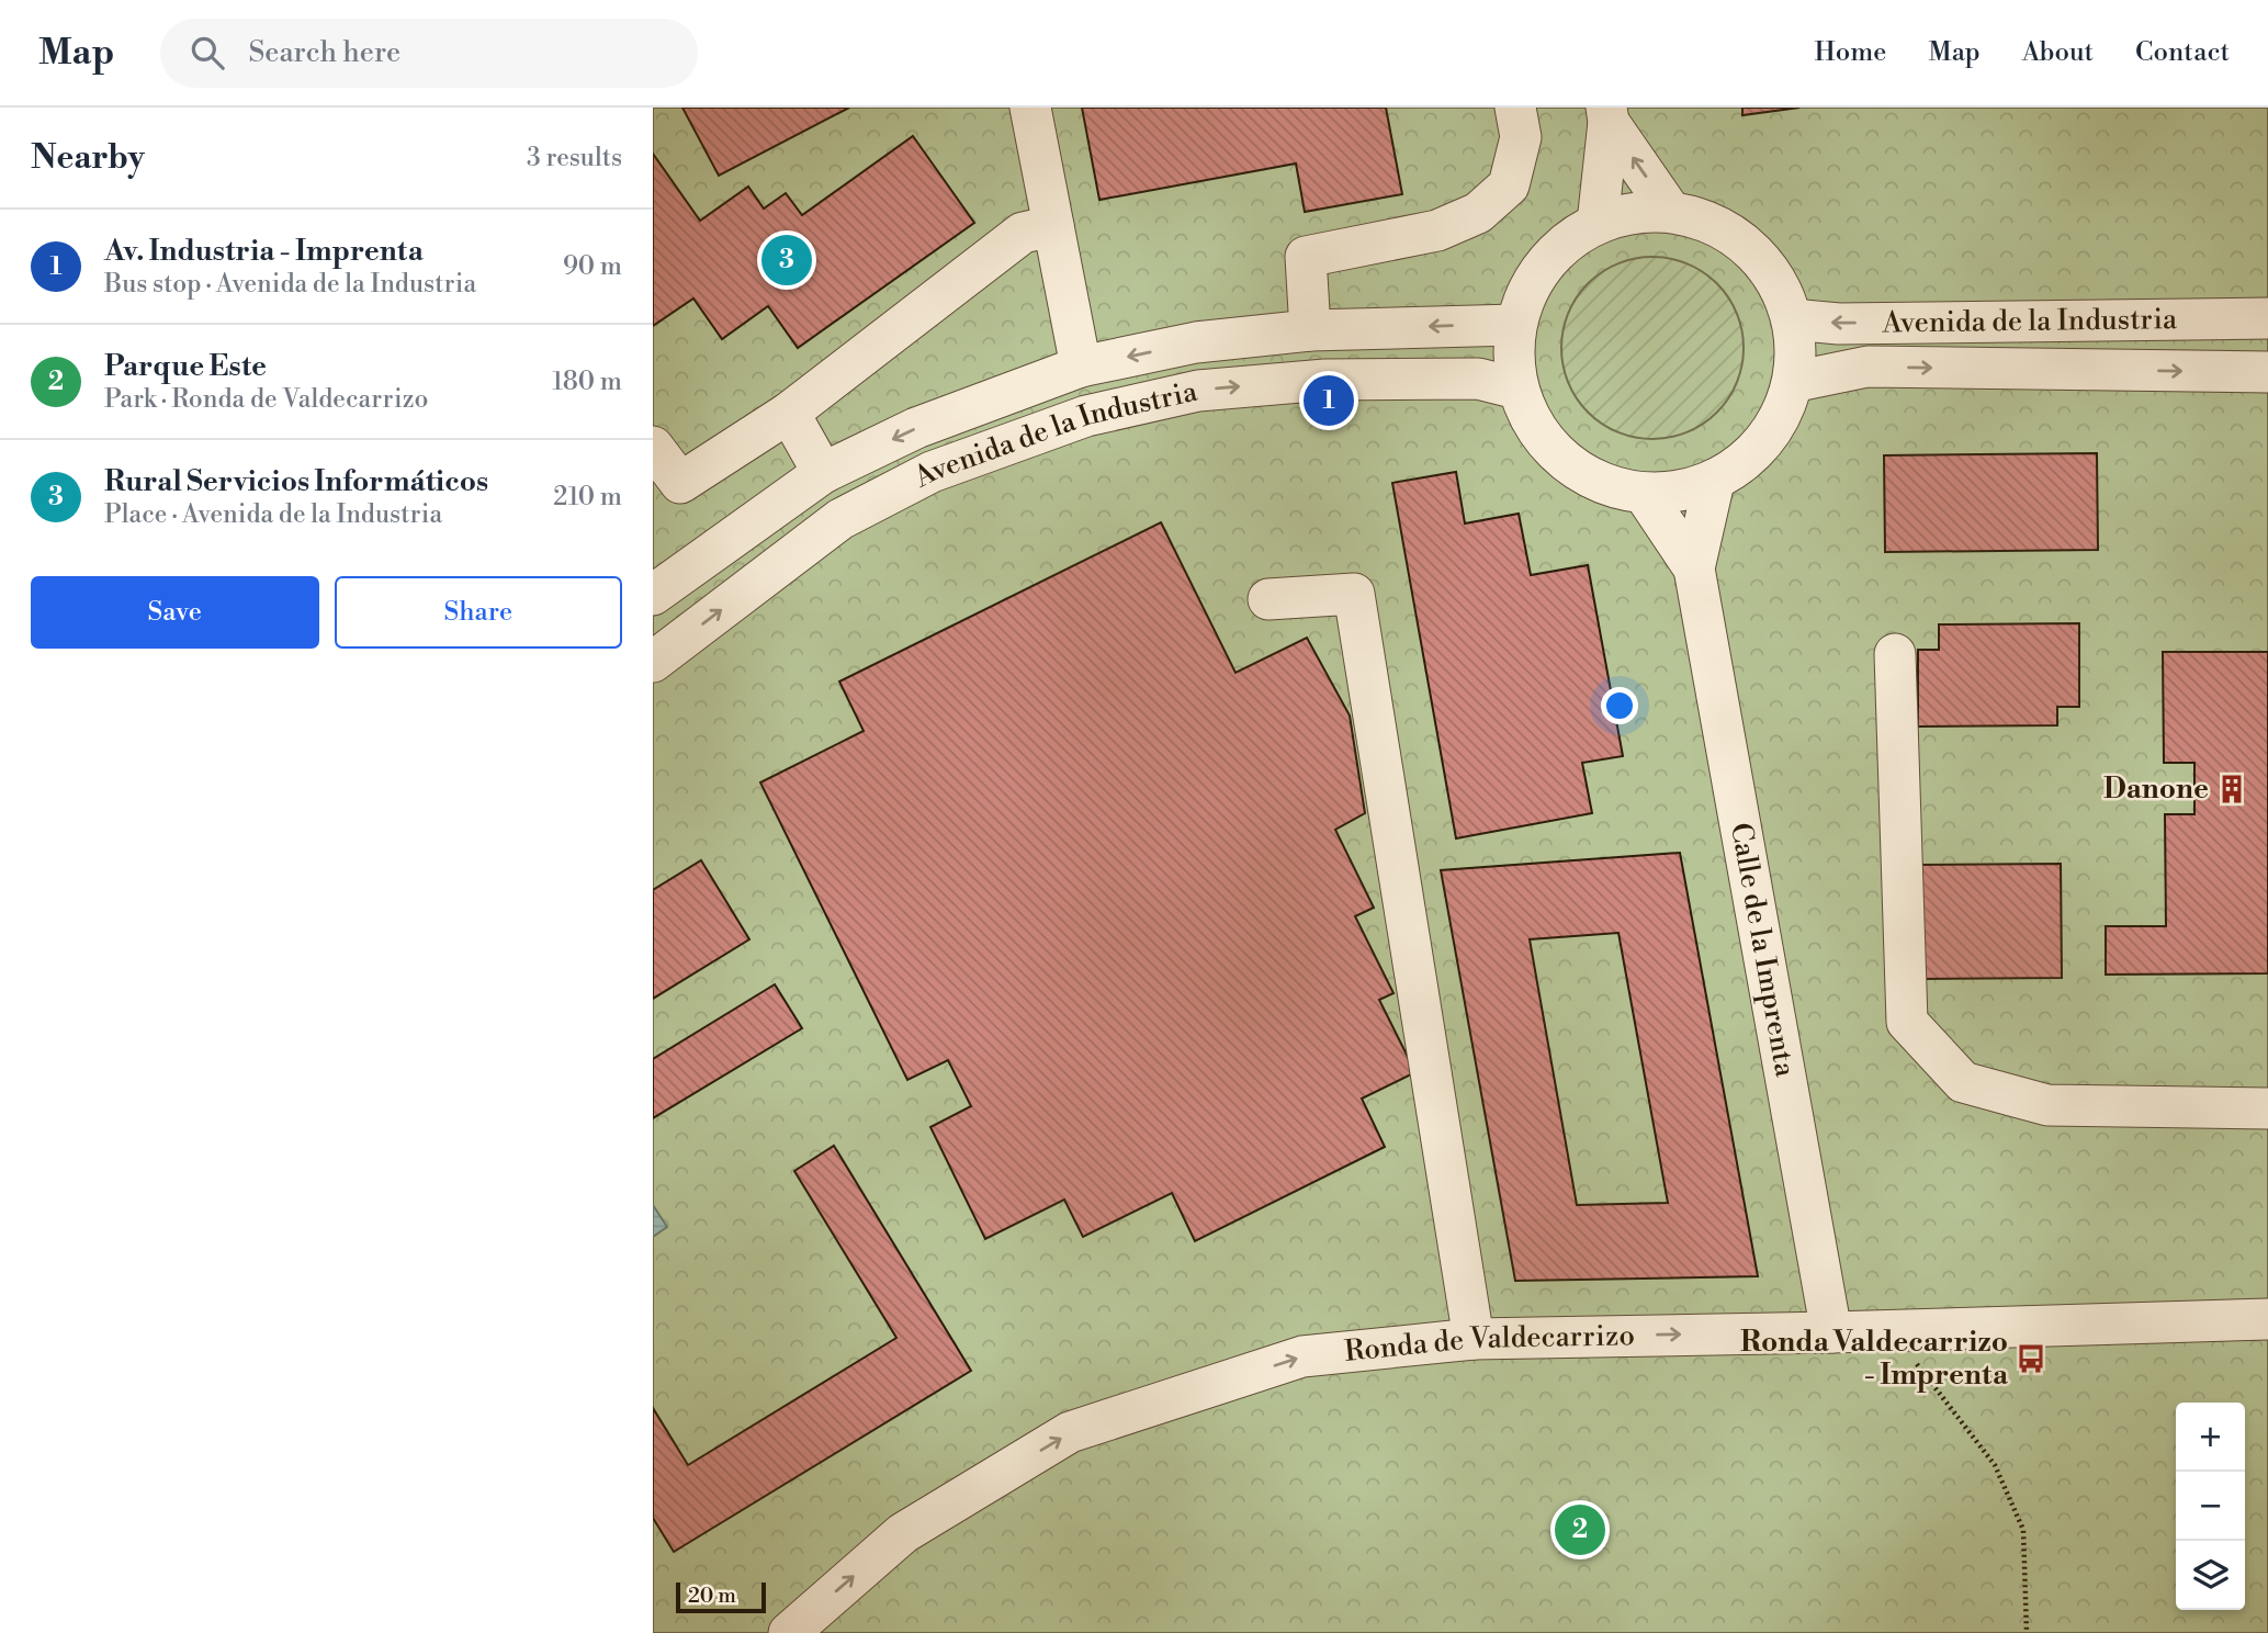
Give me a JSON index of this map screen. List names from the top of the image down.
{
  "streets": {
    "street": ["Avenida de la Industria", "Calle de la Imprenta", "Ronda de Valdecarrizo"]
  },
  "crossings": [
    ["Calle de la Imprenta", "Ronda de Valdecarrizo"]
  ],
  "one_way": ["Ronda de Valdecarrizo"],
  "places": {
    "building": ["Danone"],
    "bus stop": ["Ronda Valdecarrizo - Imprenta"]
  },
  "scale_bar": "20 m",
  "page": {
    "header": "Map",
    "search": "Search here",
    "nav": [
      "Home",
      "Map",
      "About",
      "Contact"
    ],
    "heading": ["Nearby", "3 results"],
    "list": [
      {
        "mark": "1",
        "name": "Av. Industria - Imprenta",
        "note": "Bus stop · Avenida de la Industria",
        "value": "90 m"
      },
      {
        "mark": "2",
        "name": "Parque Este",
        "note": "Park · Ronda de Valdecarrizo",
        "value": "180 m"
      },
      {
        "mark": "3",
        "name": "Rural Servicios Informáticos",
        "note": "Place · Avenida de la Industria",
        "value": "210 m"
      }
    ],
    "pins": ["3", "1", "2"],
    "buttons": ["Save", "Share"],
    "map_buttons": ["+", "−"],
    "scale": "20 m"
  }
}
